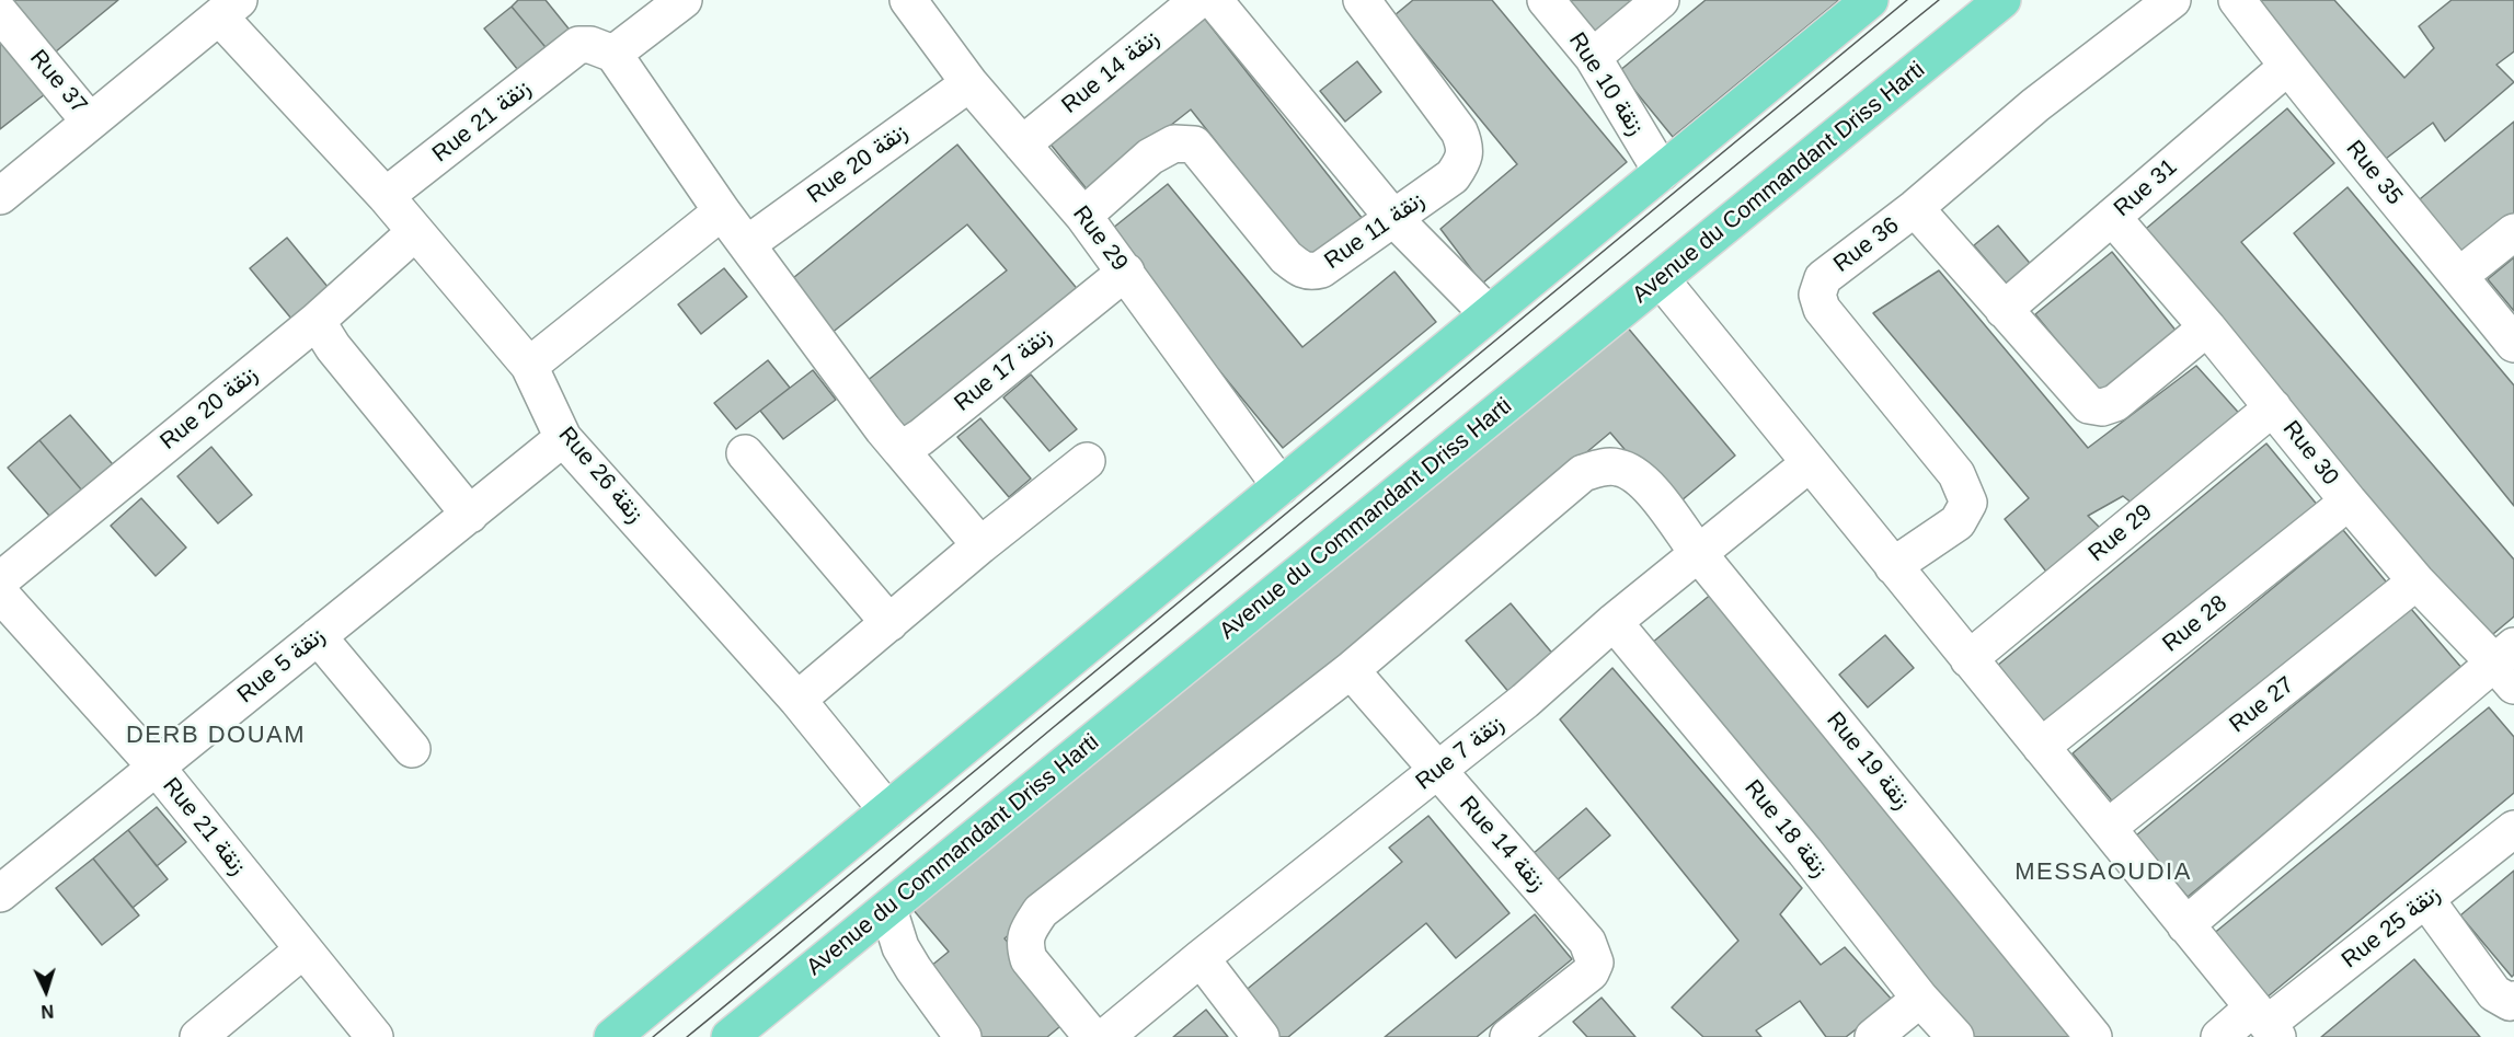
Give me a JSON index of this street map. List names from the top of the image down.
{
  "streets": {
    "main road": ["Avenue du Commandant Driss Harti"],
    "street": [
      "Rue 14 زنقة",
      "Rue 37",
      "Rue 10 زنقة",
      "Rue 21 زنقة",
      "Rue 20 زنقة",
      "Rue 35",
      "Rue 31",
      "Rue 11 زنقة",
      "Rue 29",
      "Rue 36",
      "Rue 17 زنقة",
      "Rue 30",
      "Rue 26 زنقة",
      "Rue 28",
      "Rue 5 زنقة",
      "Rue 27",
      "Rue 7 زنقة",
      "Rue 19 زنقة",
      "Rue 18 زنقة",
      "Rue 25 زنقة"
    ]
  },
  "crossings": [
    ["Rue 14 زنقة", "Rue 29"],
    ["Rue 14 زنقة", "Rue 7 زنقة"],
    ["Rue 14 زنقة", "Rue 19 زنقة"],
    ["Rue 21 زنقة", "Rue 26 زنقة"],
    ["Rue 21 زنقة", "Rue 5 زنقة"],
    ["Rue 20 زنقة", "Rue 29"],
    ["Rue 20 زنقة", "Rue 26 زنقة"],
    ["Rue 35", "Rue 31"],
    ["Rue 31", "Rue 36"],
    ["Rue 31", "Rue 30"],
    ["Rue 11 زنقة", "Rue 29"],
    ["Rue 29", "Rue 17 زنقة"],
    ["Rue 29", "Rue 30"],
    ["Rue 36", "Rue 30"],
    ["Rue 30", "Rue 28"],
    ["Rue 30", "Rue 27"],
    ["Rue 26 زنقة", "Rue 5 زنقة"],
    ["Rue 7 زنقة", "Rue 19 زنقة"],
    ["Rue 7 زنقة", "Rue 18 زنقة"]
  ],
  "districts": ["DERB DOUAM", "MESSAOUDIA"],
  "north": "bottom"
}
